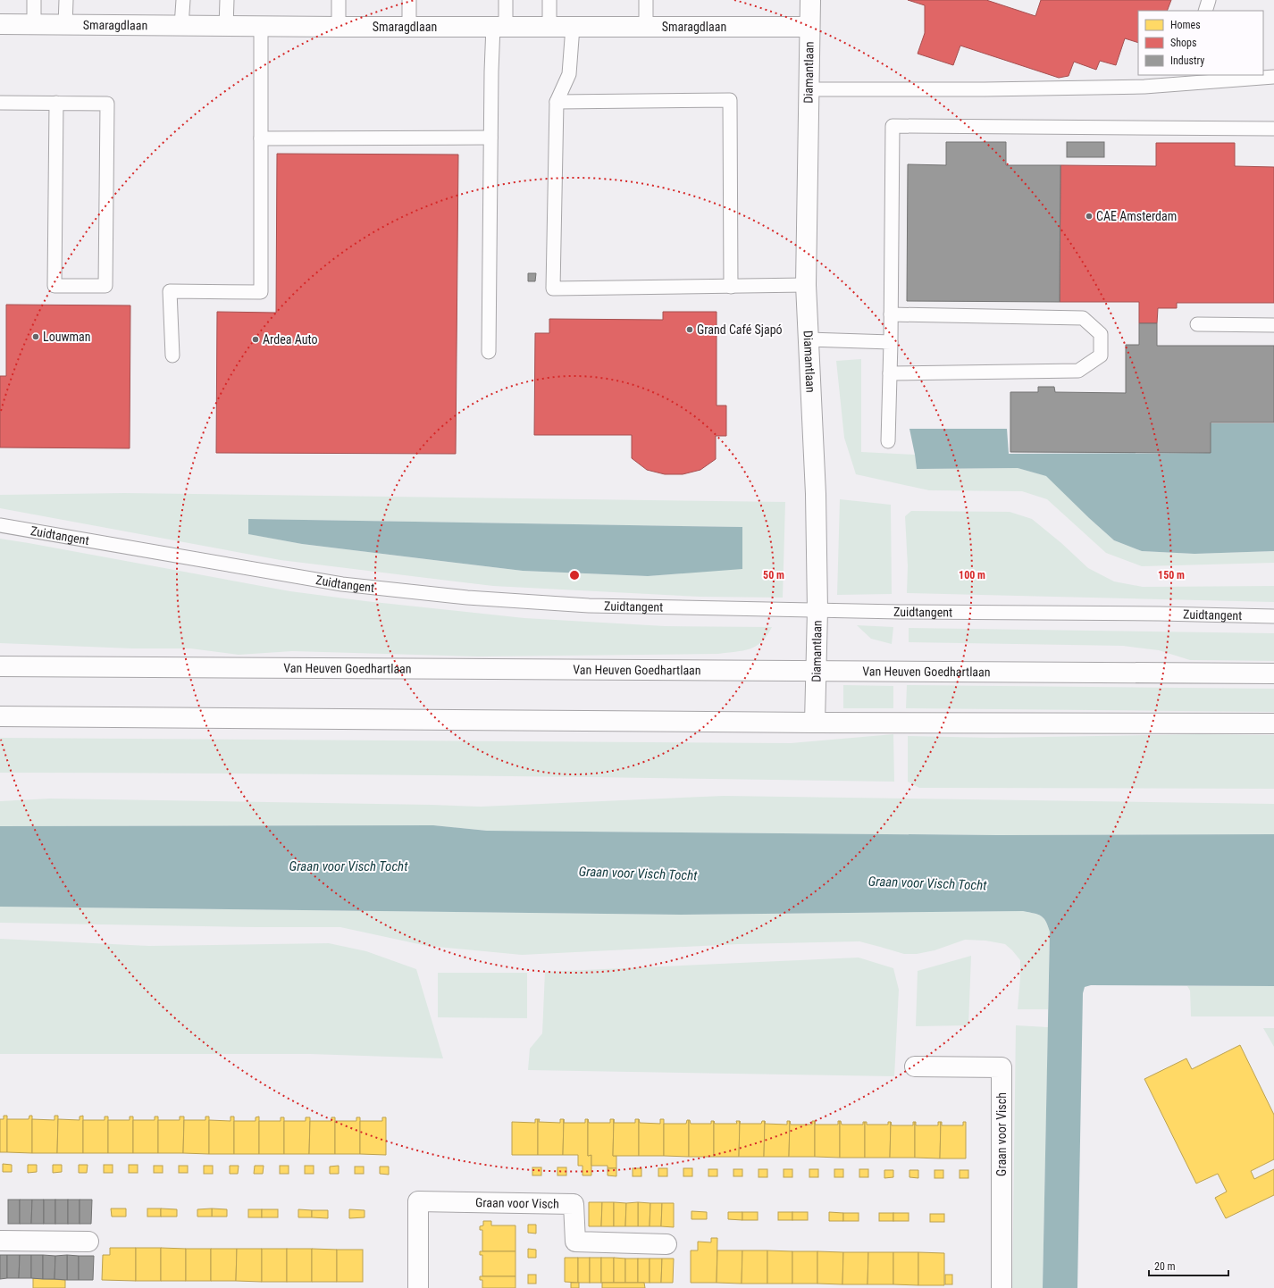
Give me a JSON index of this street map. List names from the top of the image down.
{
  "streets": {
    "main road": [
      "Smaragdlaan",
      "Diamantlaan",
      "Van Heuven Goedhartlaan",
      "Graan voor Visch"
    ],
    "lane": ["Zuidtangent"]
  },
  "crossings": [
    ["Smaragdlaan", "Diamantlaan"],
    ["Diamantlaan", "Zuidtangent"],
    ["Diamantlaan", "Van Heuven Goedhartlaan"]
  ],
  "water": ["Graan voor Visch Tocht"],
  "places": [
    "CAE Amsterdam",
    "Grand Café Sjapó",
    "Louwman",
    "Ardea Auto"
  ],
  "legend": ["Homes", "Shops", "Industry"],
  "scale_bar": "20 m",
  "rings": ["50 m", "100 m", "150 m"]
}
